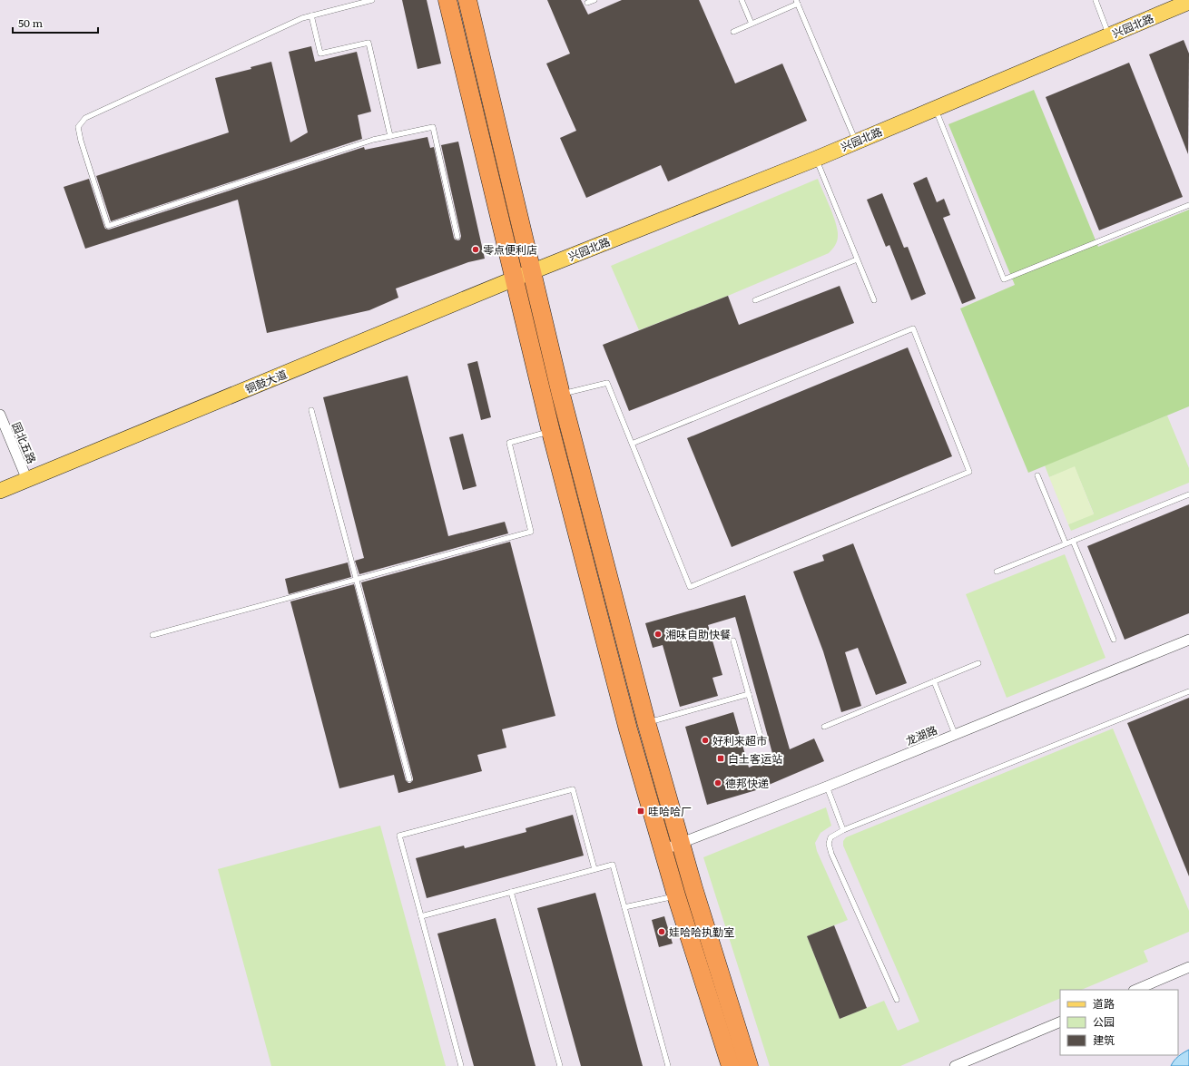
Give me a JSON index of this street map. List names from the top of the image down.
{
  "streets": {
    "main road": ["兴园北路", "铜鼓大道"],
    "street": ["园北五路", "龙湖路"]
  },
  "crossings": [
    ["兴园北路", "铜鼓大道"],
    ["铜鼓大道", "园北五路"]
  ],
  "places": {
    "other": [
      "零点便利店",
      "湘味自助快餐",
      "好利来超市",
      "德邦快递",
      "娃哈哈执勤室"
    ],
    "transit": ["白土客运站", "哇哈哈厂"]
  },
  "legend": ["道路", "公园", "建筑"],
  "scale_bar": "50 m"
}
